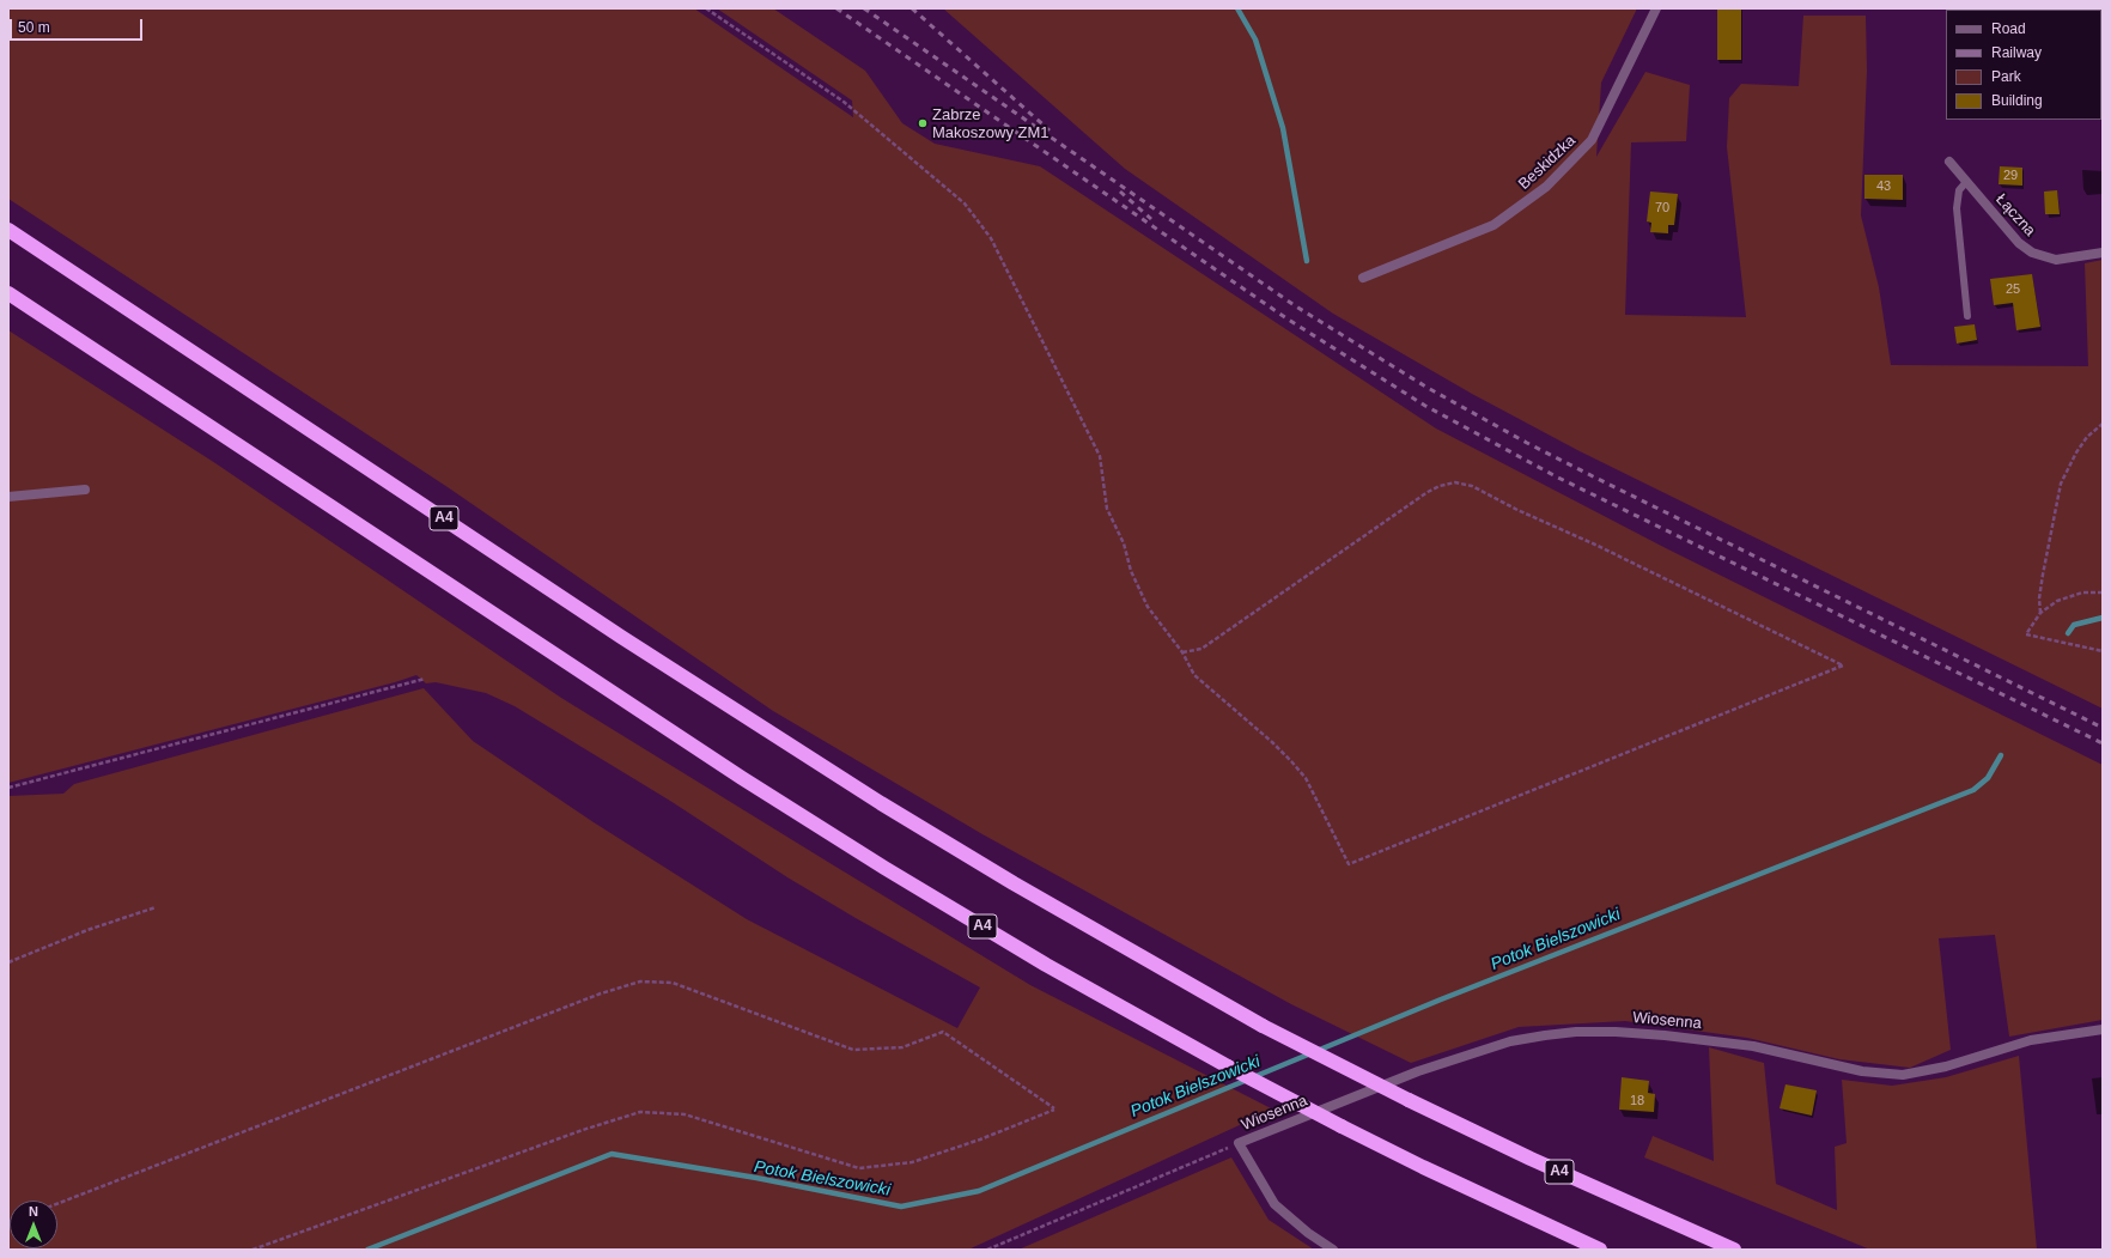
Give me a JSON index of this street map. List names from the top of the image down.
{
  "streets": {
    "highway": ["A4"],
    "street": ["Beskidzka", "Łączna", "Wiosenna"]
  },
  "water": ["Potok Bielszowicki"],
  "places": ["Zabrze Makoszowy ZM1"],
  "house_numbers": [
    "29",
    "43",
    "70",
    "25",
    "18"
  ],
  "legend": [
    "Road",
    "Railway",
    "Park",
    "Building"
  ],
  "scale_bar": "50 m",
  "north": "top"
}
